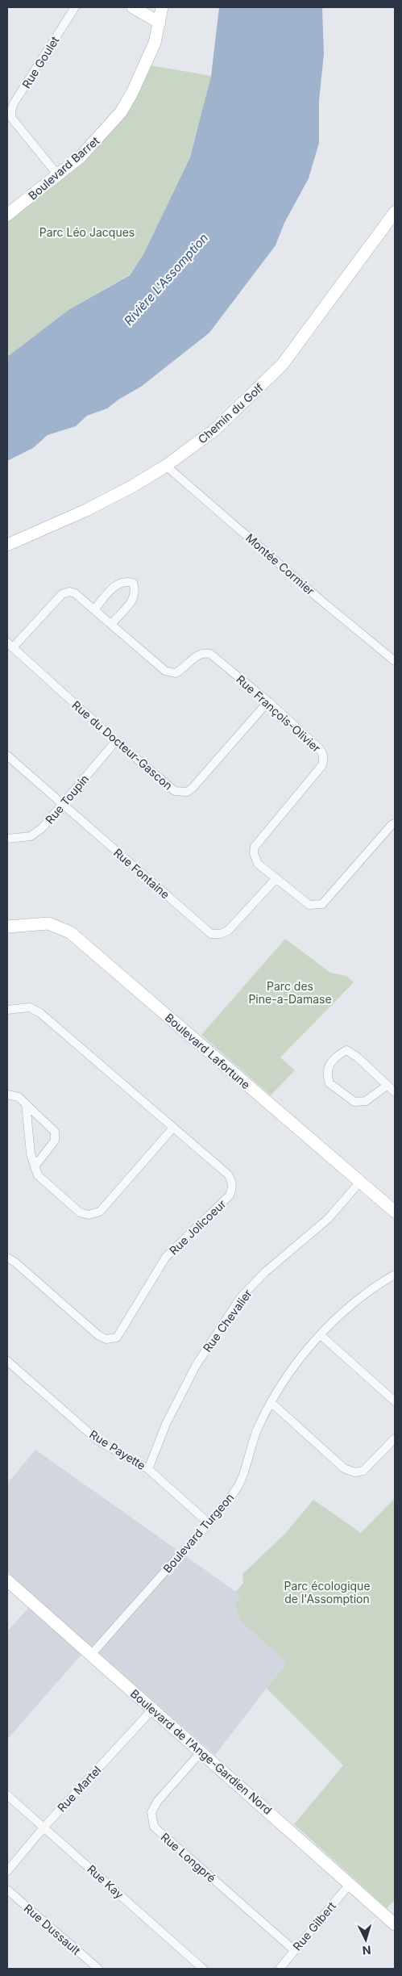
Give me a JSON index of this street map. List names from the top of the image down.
{
  "streets": {
    "street": [
      "Rue Goulet",
      "Boulevard Barret",
      "Chemin du Golf",
      "Montée Cormier",
      "Rue François-Olivier",
      "Rue du Docteur-Gascon",
      "Rue Toupin",
      "Rue Fontaine",
      "Boulevard Lafortune",
      "Rue Jolicoeur",
      "Rue Chevalier",
      "Rue Payette",
      "Boulevard Turgeon",
      "Boulevard de l'Ange-Gardien Nord",
      "Rue Martel",
      "Rue Longpré",
      "Rue Kay",
      "Rue Gilbert",
      "Rue Dussault"
    ]
  },
  "crossings": [
    ["Rue Goulet", "Boulevard Barret"],
    ["Chemin du Golf", "Montée Cormier"],
    ["Rue François-Olivier", "Rue du Docteur-Gascon"],
    ["Rue François-Olivier", "Rue Fontaine"],
    ["Rue du Docteur-Gascon", "Rue Toupin"],
    ["Rue Toupin", "Rue Fontaine"],
    ["Boulevard Lafortune", "Rue Chevalier"],
    ["Rue Chevalier", "Rue Payette"],
    ["Rue Payette", "Boulevard Turgeon"],
    ["Boulevard Turgeon", "Boulevard de l'Ange-Gardien Nord"],
    ["Boulevard de l'Ange-Gardien Nord", "Rue Martel"],
    ["Boulevard de l'Ange-Gardien Nord", "Rue Longpré"],
    ["Boulevard de l'Ange-Gardien Nord", "Rue Gilbert"],
    ["Rue Martel", "Rue Kay"],
    ["Rue Longpré", "Rue Gilbert"]
  ],
  "water": ["Rivière L'Assomption"],
  "parks": ["Parc Léo Jacques", "Parc des Pine-a-Damase", "Parc écologique de l'Assomption"],
  "north": "bottom"
}
